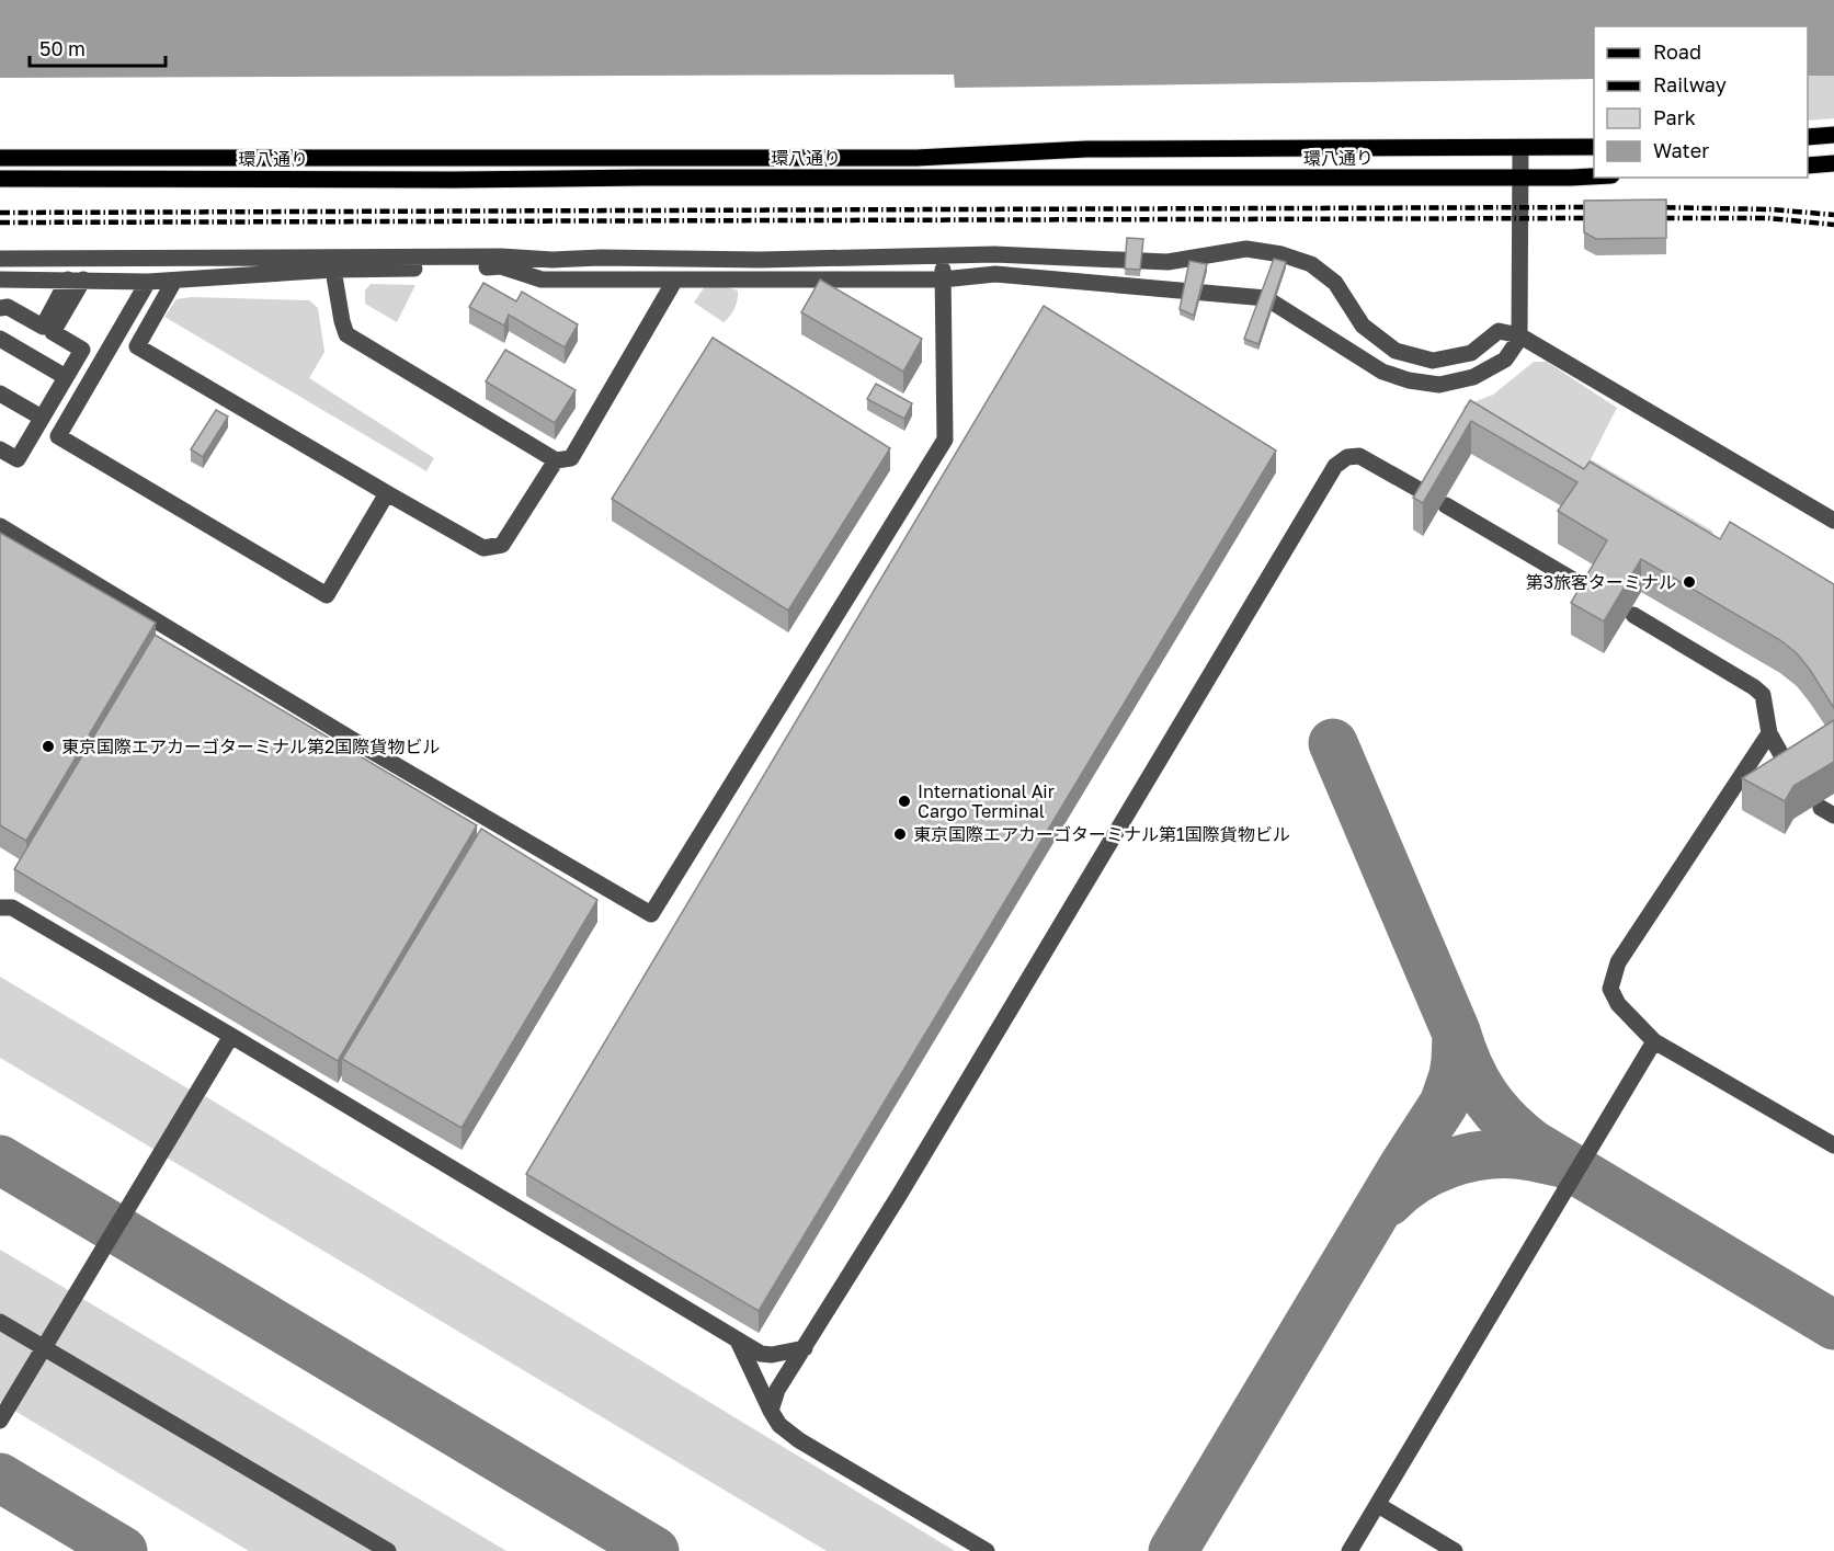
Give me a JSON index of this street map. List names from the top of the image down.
{
  "streets": {
    "main road": ["環八通り"]
  },
  "places": [
    "第3旅客ターミナル",
    "東京国際エアカーゴターミナル第2国際貨物ビル",
    "International Air Cargo Terminal",
    "東京国際エアカーゴターミナル第1国際貨物ビル"
  ],
  "legend": [
    "Road",
    "Railway",
    "Park",
    "Water"
  ],
  "scale_bar": "50 m"
}
